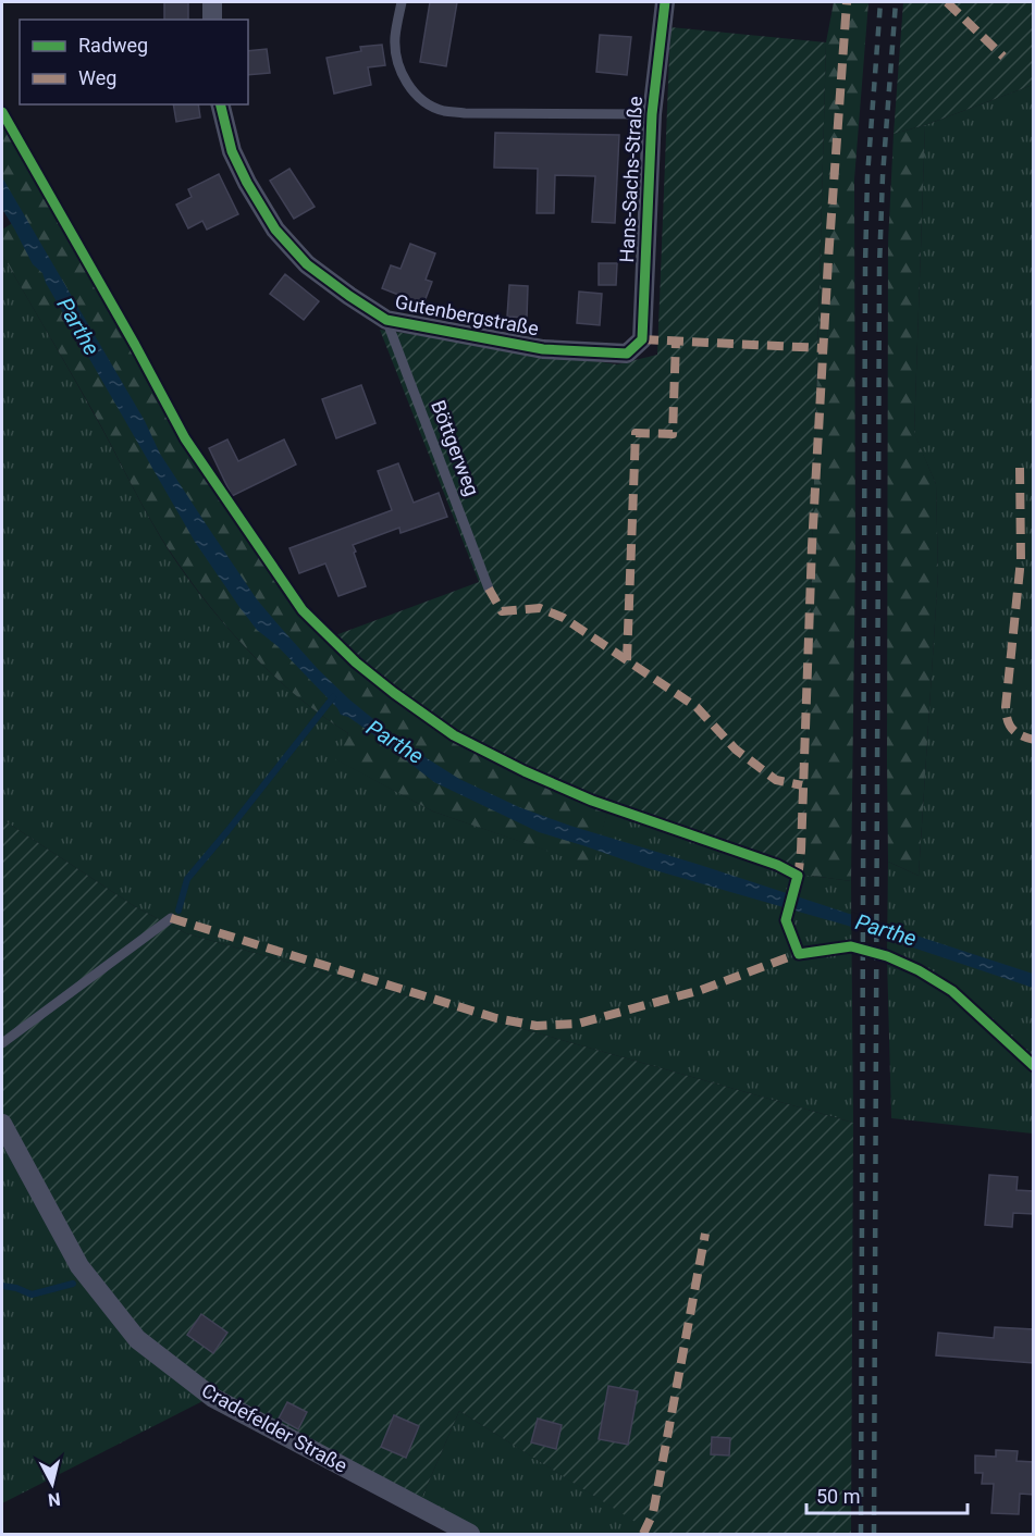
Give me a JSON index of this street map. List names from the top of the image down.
{
  "streets": {
    "street": ["Hans-Sachs-Straße", "Gutenbergstraße", "Cradefelder Straße"],
    "lane": ["Böttgerweg"]
  },
  "crossings": [
    ["Hans-Sachs-Straße", "Gutenbergstraße"],
    ["Gutenbergstraße", "Böttgerweg"]
  ],
  "water": ["Parthe"],
  "legend": ["Radweg", "Weg"],
  "scale_bar": "50 m",
  "north": "bottom"
}
